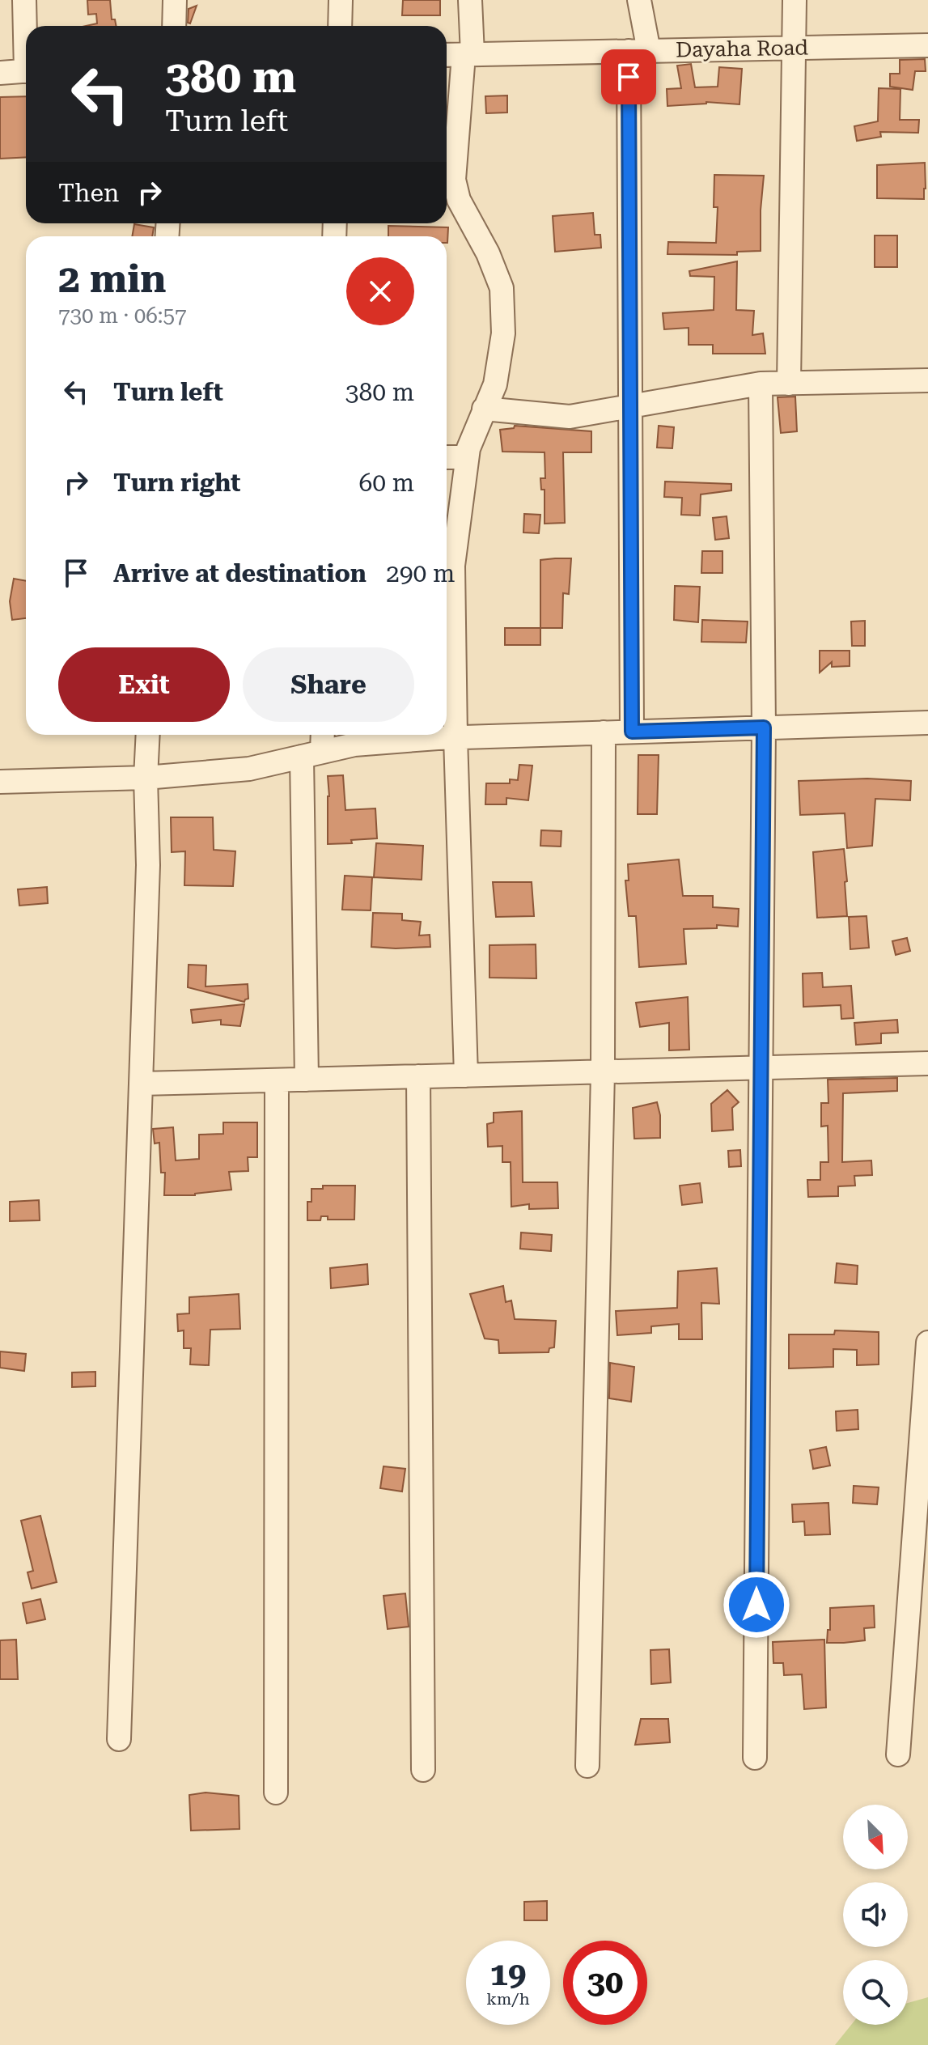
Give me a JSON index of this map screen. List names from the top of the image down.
{
  "streets": {
    "street": ["Dayaha Road"]
  },
  "north": "bottom right",
  "page": {
    "turn": ["380 m", "Turn left"],
    "then": "Then",
    "heading": ["2 min", "730 m · 06:57"],
    "list": [
      {
        "name": "Turn left",
        "value": "380 m"
      },
      {
        "name": "Turn right",
        "value": "60 m"
      },
      {
        "name": "Arrive at destination",
        "value": "290 m"
      }
    ],
    "buttons": ["Exit", "Share"],
    "speed": "19 km/h",
    "limit": "30"
  }
}
